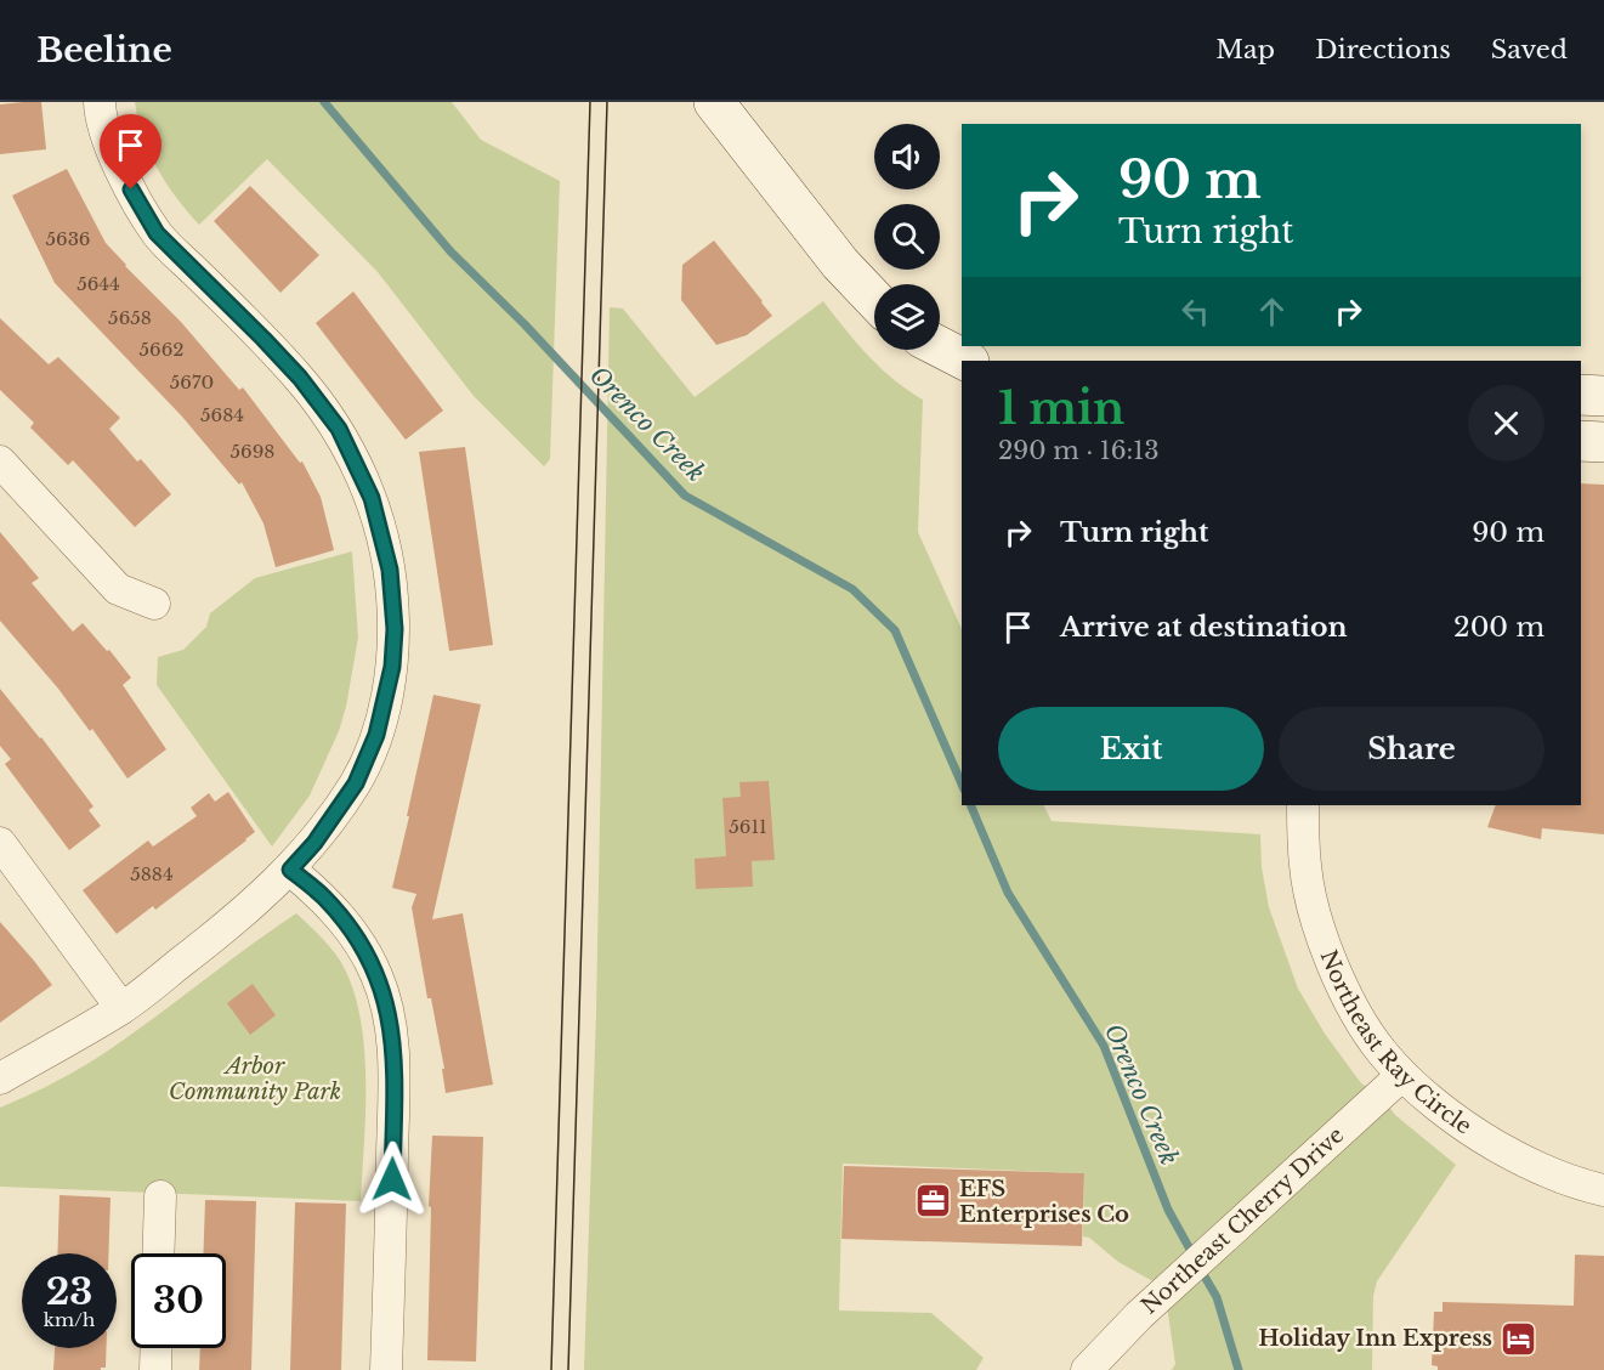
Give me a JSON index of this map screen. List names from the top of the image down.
{
  "streets": {
    "street": ["Northeast Ray Circle", "Northeast Cherry Drive"]
  },
  "crossings": [
    ["Northeast Ray Circle", "Northeast Cherry Drive"]
  ],
  "water": ["Orenco Creek"],
  "parks": ["Arbor Community Park"],
  "places": {
    "office": ["EFS Enterprises Co"],
    "hotel": ["Holiday Inn Express"]
  },
  "house_numbers": [
    "5636",
    "5644",
    "5658",
    "5662",
    "5670",
    "5684",
    "5698",
    "5611",
    "5884"
  ],
  "page": {
    "header": "Beeline",
    "nav": ["Map", "Directions", "Saved"],
    "turn": ["90 m", "Turn right"],
    "heading": ["1 min", "290 m · 16:13"],
    "list": [
      {
        "name": "Turn right",
        "value": "90 m"
      },
      {
        "name": "Arrive at destination",
        "value": "200 m"
      }
    ],
    "buttons": ["Exit", "Share"],
    "speed": "23 km/h",
    "limit": "30"
  }
}
